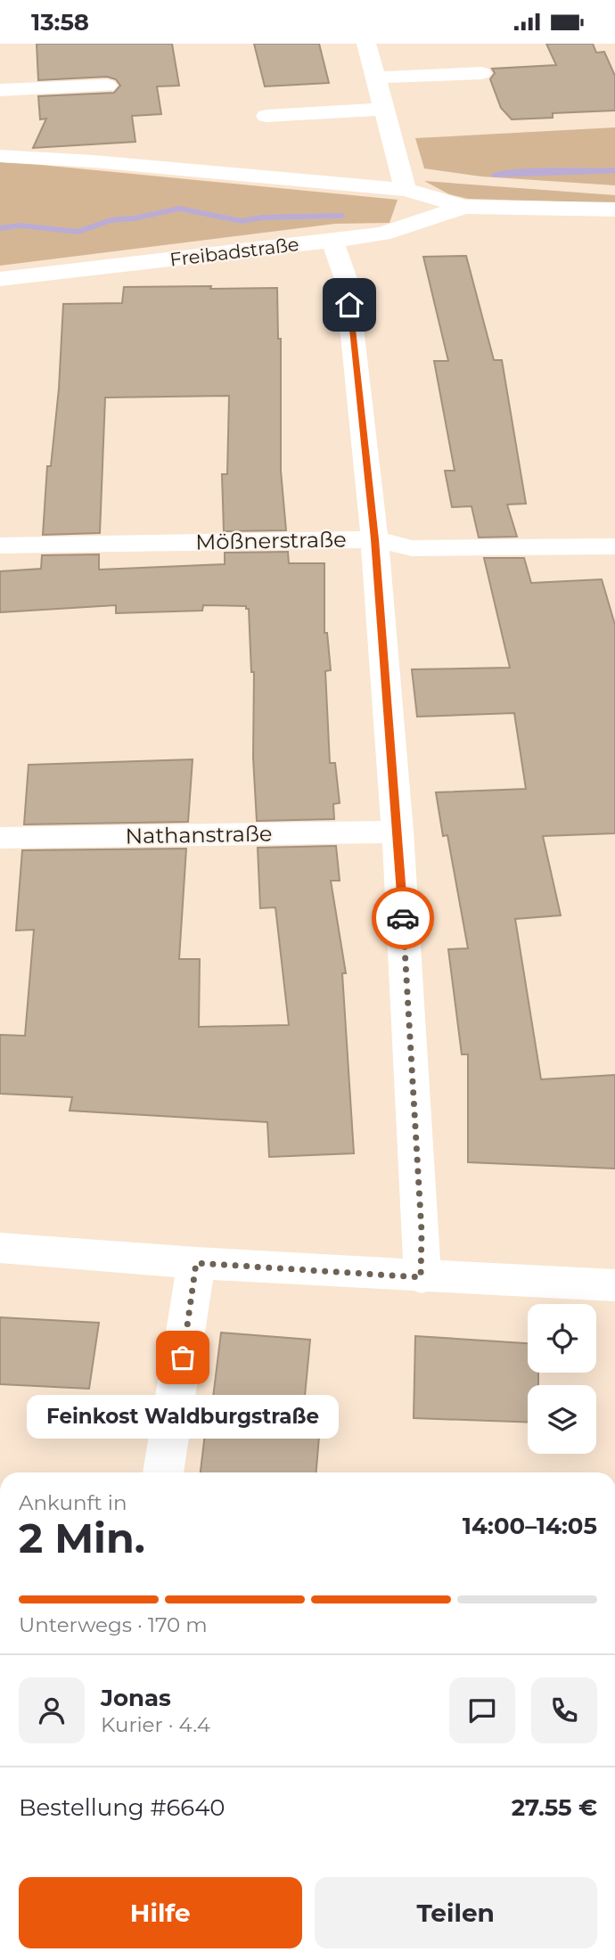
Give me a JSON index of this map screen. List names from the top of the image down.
{
  "streets": {
    "street": ["Freibadstraße", "Mößnerstraße", "Nathanstraße"]
  },
  "places": ["Feinkost Waldburgstraße"],
  "page": {
    "status": "13:58",
    "bubble": "Feinkost Waldburgstraße",
    "heading": ["2 Min.", "Ankunft in", "14:00–14:05"],
    "panel": [
      "Jonas",
      "Kurier · 4.4",
      "Bestellung #6640",
      "27.55 €"
    ],
    "bar": "Unterwegs · 170 m",
    "buttons": ["Hilfe", "Teilen"]
  }
}
